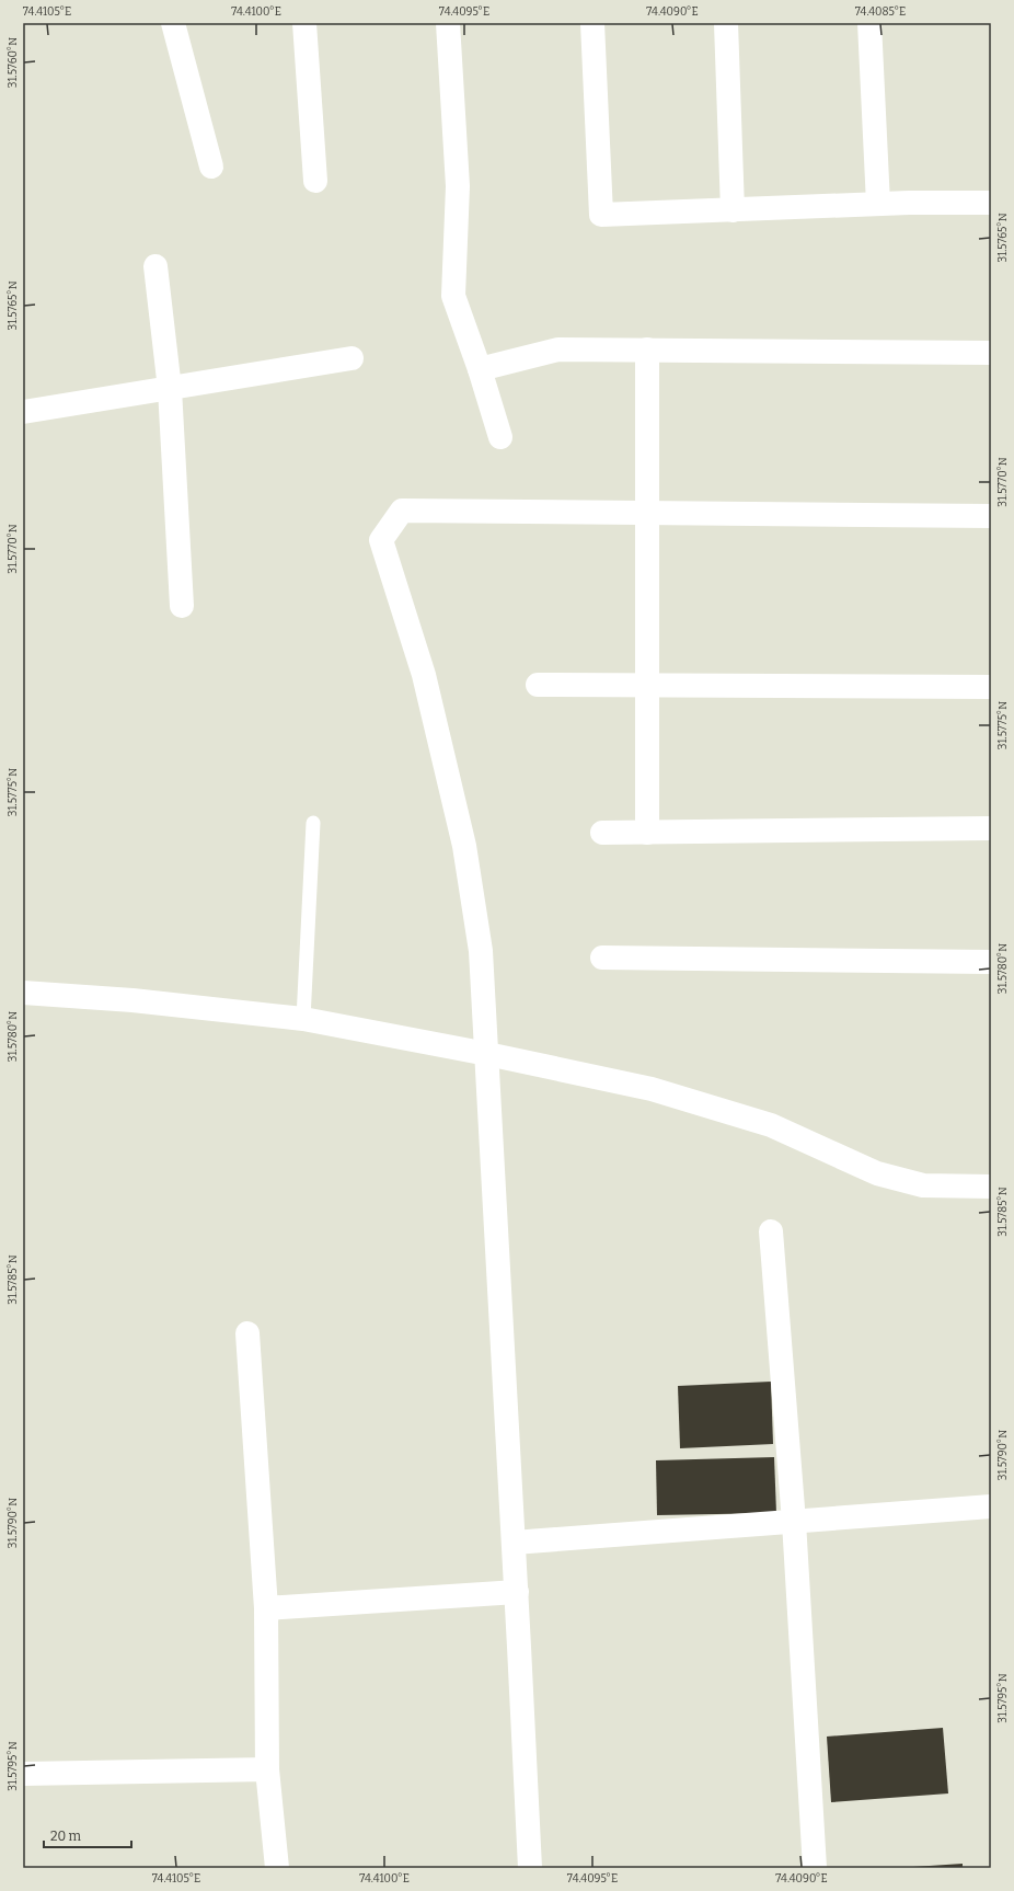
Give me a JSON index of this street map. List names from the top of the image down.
{
  "scale_bar": "20 m",
  "coordinates": [
    "74.4105°E",
    "74.4100°E",
    "74.4095°E",
    "74.4090°E",
    "74.4085°E",
    "31.5760°N",
    "31.5765°N",
    "31.5770°N",
    "31.5775°N",
    "31.5780°N",
    "31.5785°N",
    "31.5790°N",
    "31.5795°N"
  ]
}
